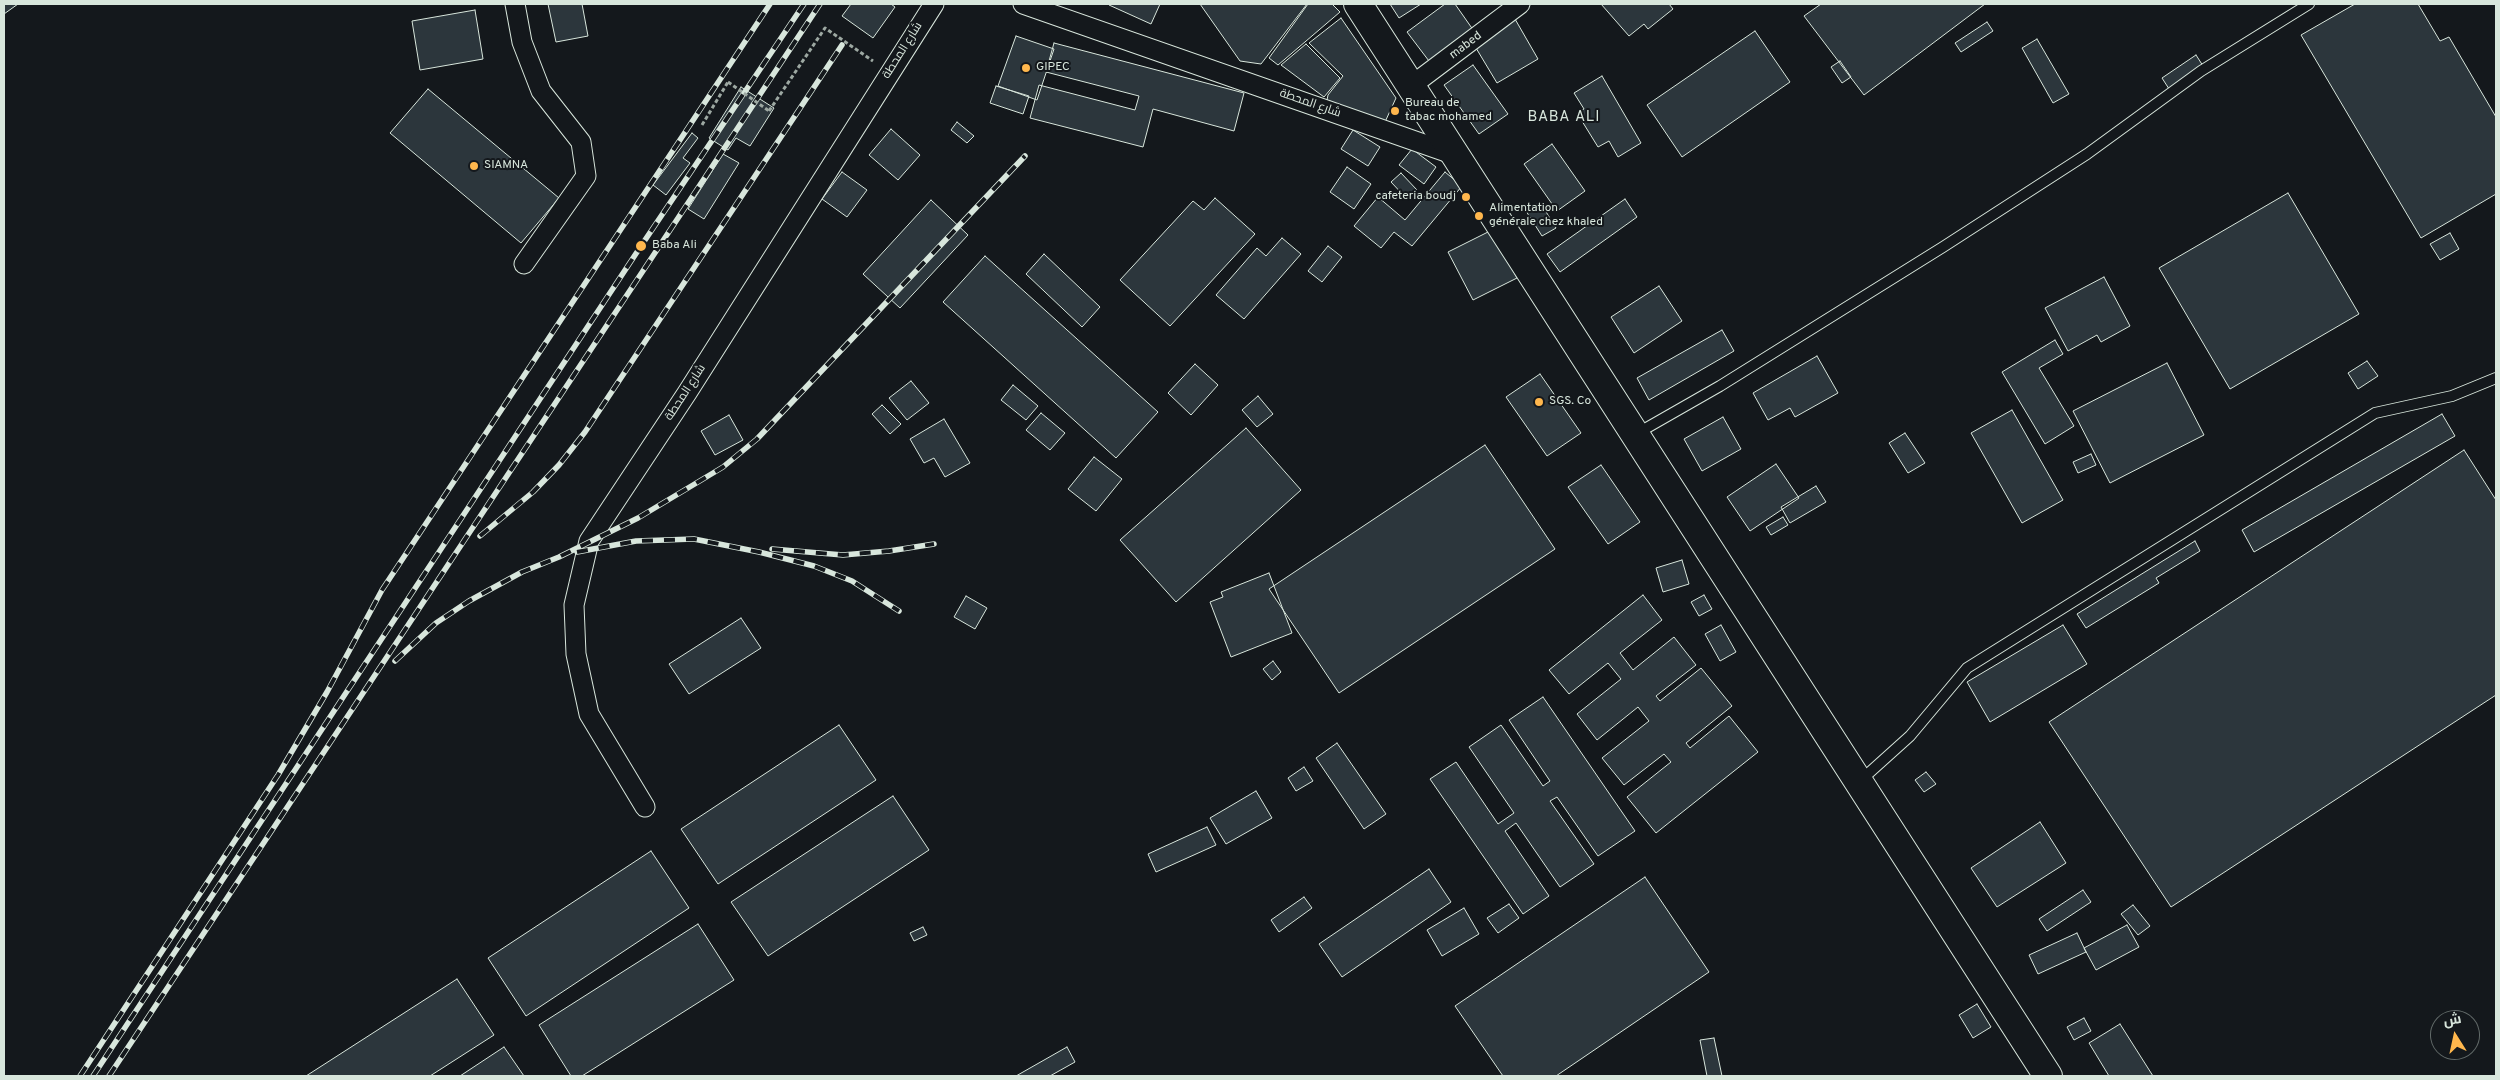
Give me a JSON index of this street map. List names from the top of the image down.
{
  "streets": {
    "street": ["mabed", "شارع المحطة"]
  },
  "districts": ["BABA ALI"],
  "places": [
    "GIPEC",
    "Bureau de tabac mohamed",
    "SIAMNA",
    "cafeteria boudj",
    "Alimentation générale chez khaled",
    "Baba Ali",
    "SGS. Co"
  ],
  "north": "top"
}
